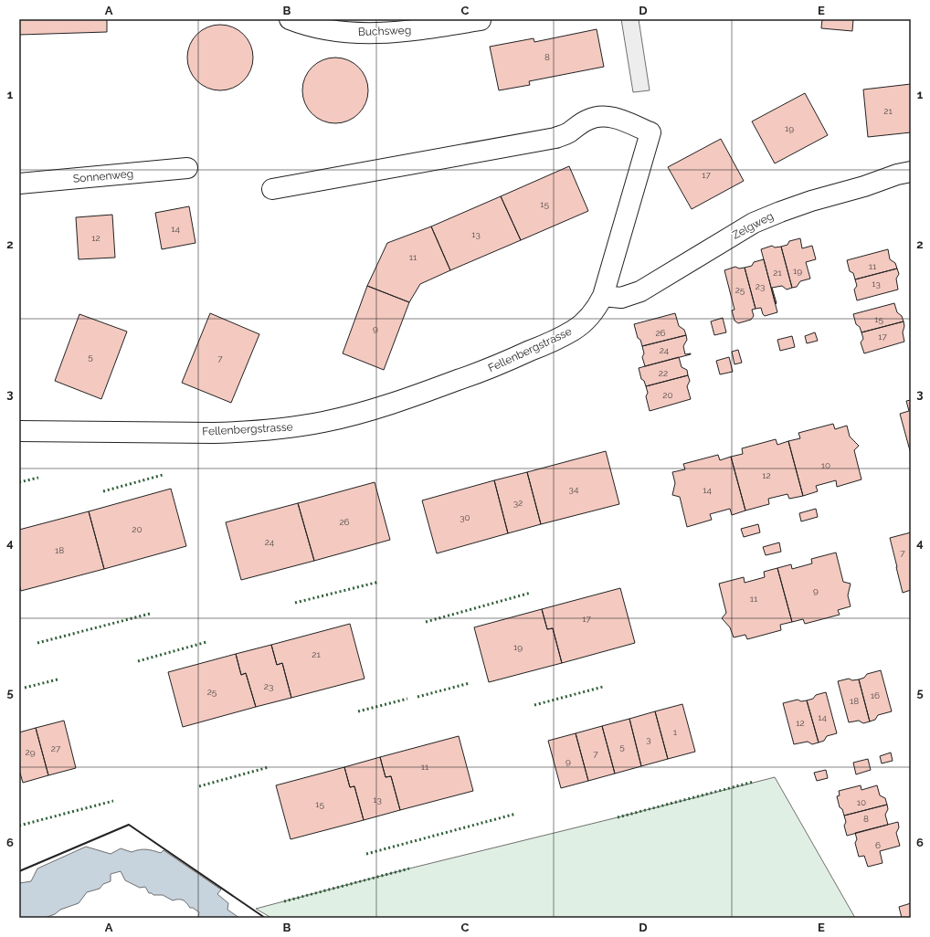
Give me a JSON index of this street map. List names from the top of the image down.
{
  "streets": {
    "street": [
      "Buchsweg",
      "Sonnenweg",
      "Zelgweg",
      "Fellenbergstrasse"
    ]
  },
  "crossings": [
    ["Zelgweg", "Fellenbergstrasse"]
  ],
  "house_numbers": [
    "8",
    "21",
    "19",
    "17",
    "15",
    "14",
    "13",
    "12",
    "11",
    "11",
    "19",
    "21",
    "13",
    "23",
    "25",
    "15",
    "9",
    "26",
    "17",
    "24",
    "5",
    "7",
    "22",
    "20",
    "10",
    "12",
    "34",
    "14",
    "32",
    "30",
    "26",
    "20",
    "24",
    "18",
    "7",
    "9",
    "11",
    "17",
    "19",
    "21",
    "23",
    "25",
    "16",
    "18",
    "14",
    "12",
    "1",
    "3",
    "5",
    "27",
    "29",
    "7",
    "9",
    "11",
    "13",
    "10",
    "15",
    "8",
    "6"
  ],
  "grid": {
    "columns": [
      "A",
      "B",
      "C",
      "D",
      "E"
    ],
    "rows": [
      "1",
      "2",
      "3",
      "4",
      "5",
      "6"
    ]
  }
}
